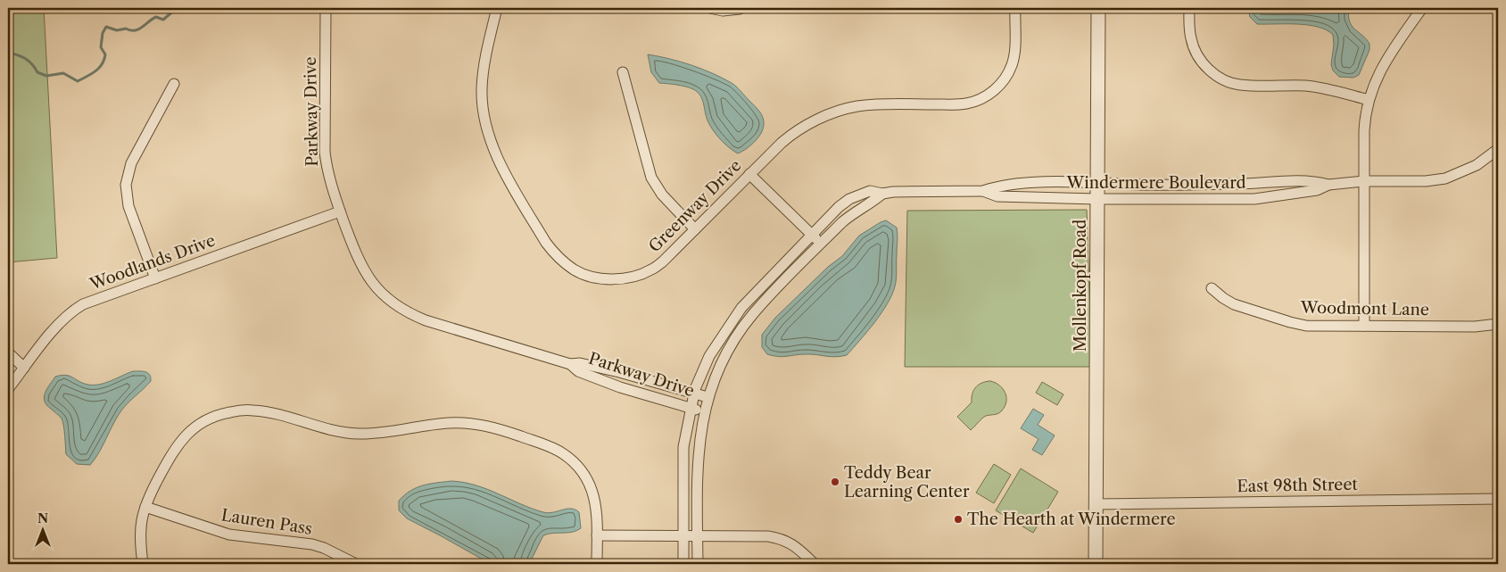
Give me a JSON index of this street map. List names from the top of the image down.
{
  "streets": {
    "street": [
      "Parkway Drive",
      "Windermere Boulevard",
      "Greenway Drive",
      "Woodlands Drive",
      "Mollenkopf Road",
      "Woodmont Lane",
      "East 98th Street",
      "Lauren Pass"
    ]
  },
  "crossings": [
    ["Parkway Drive", "Windermere Boulevard"],
    ["Parkway Drive", "Woodlands Drive"],
    ["Windermere Boulevard", "Mollenkopf Road"],
    ["Mollenkopf Road", "East 98th Street"]
  ],
  "places": ["Teddy Bear Learning Center", "The Hearth at Windermere"],
  "north": "top"
}
